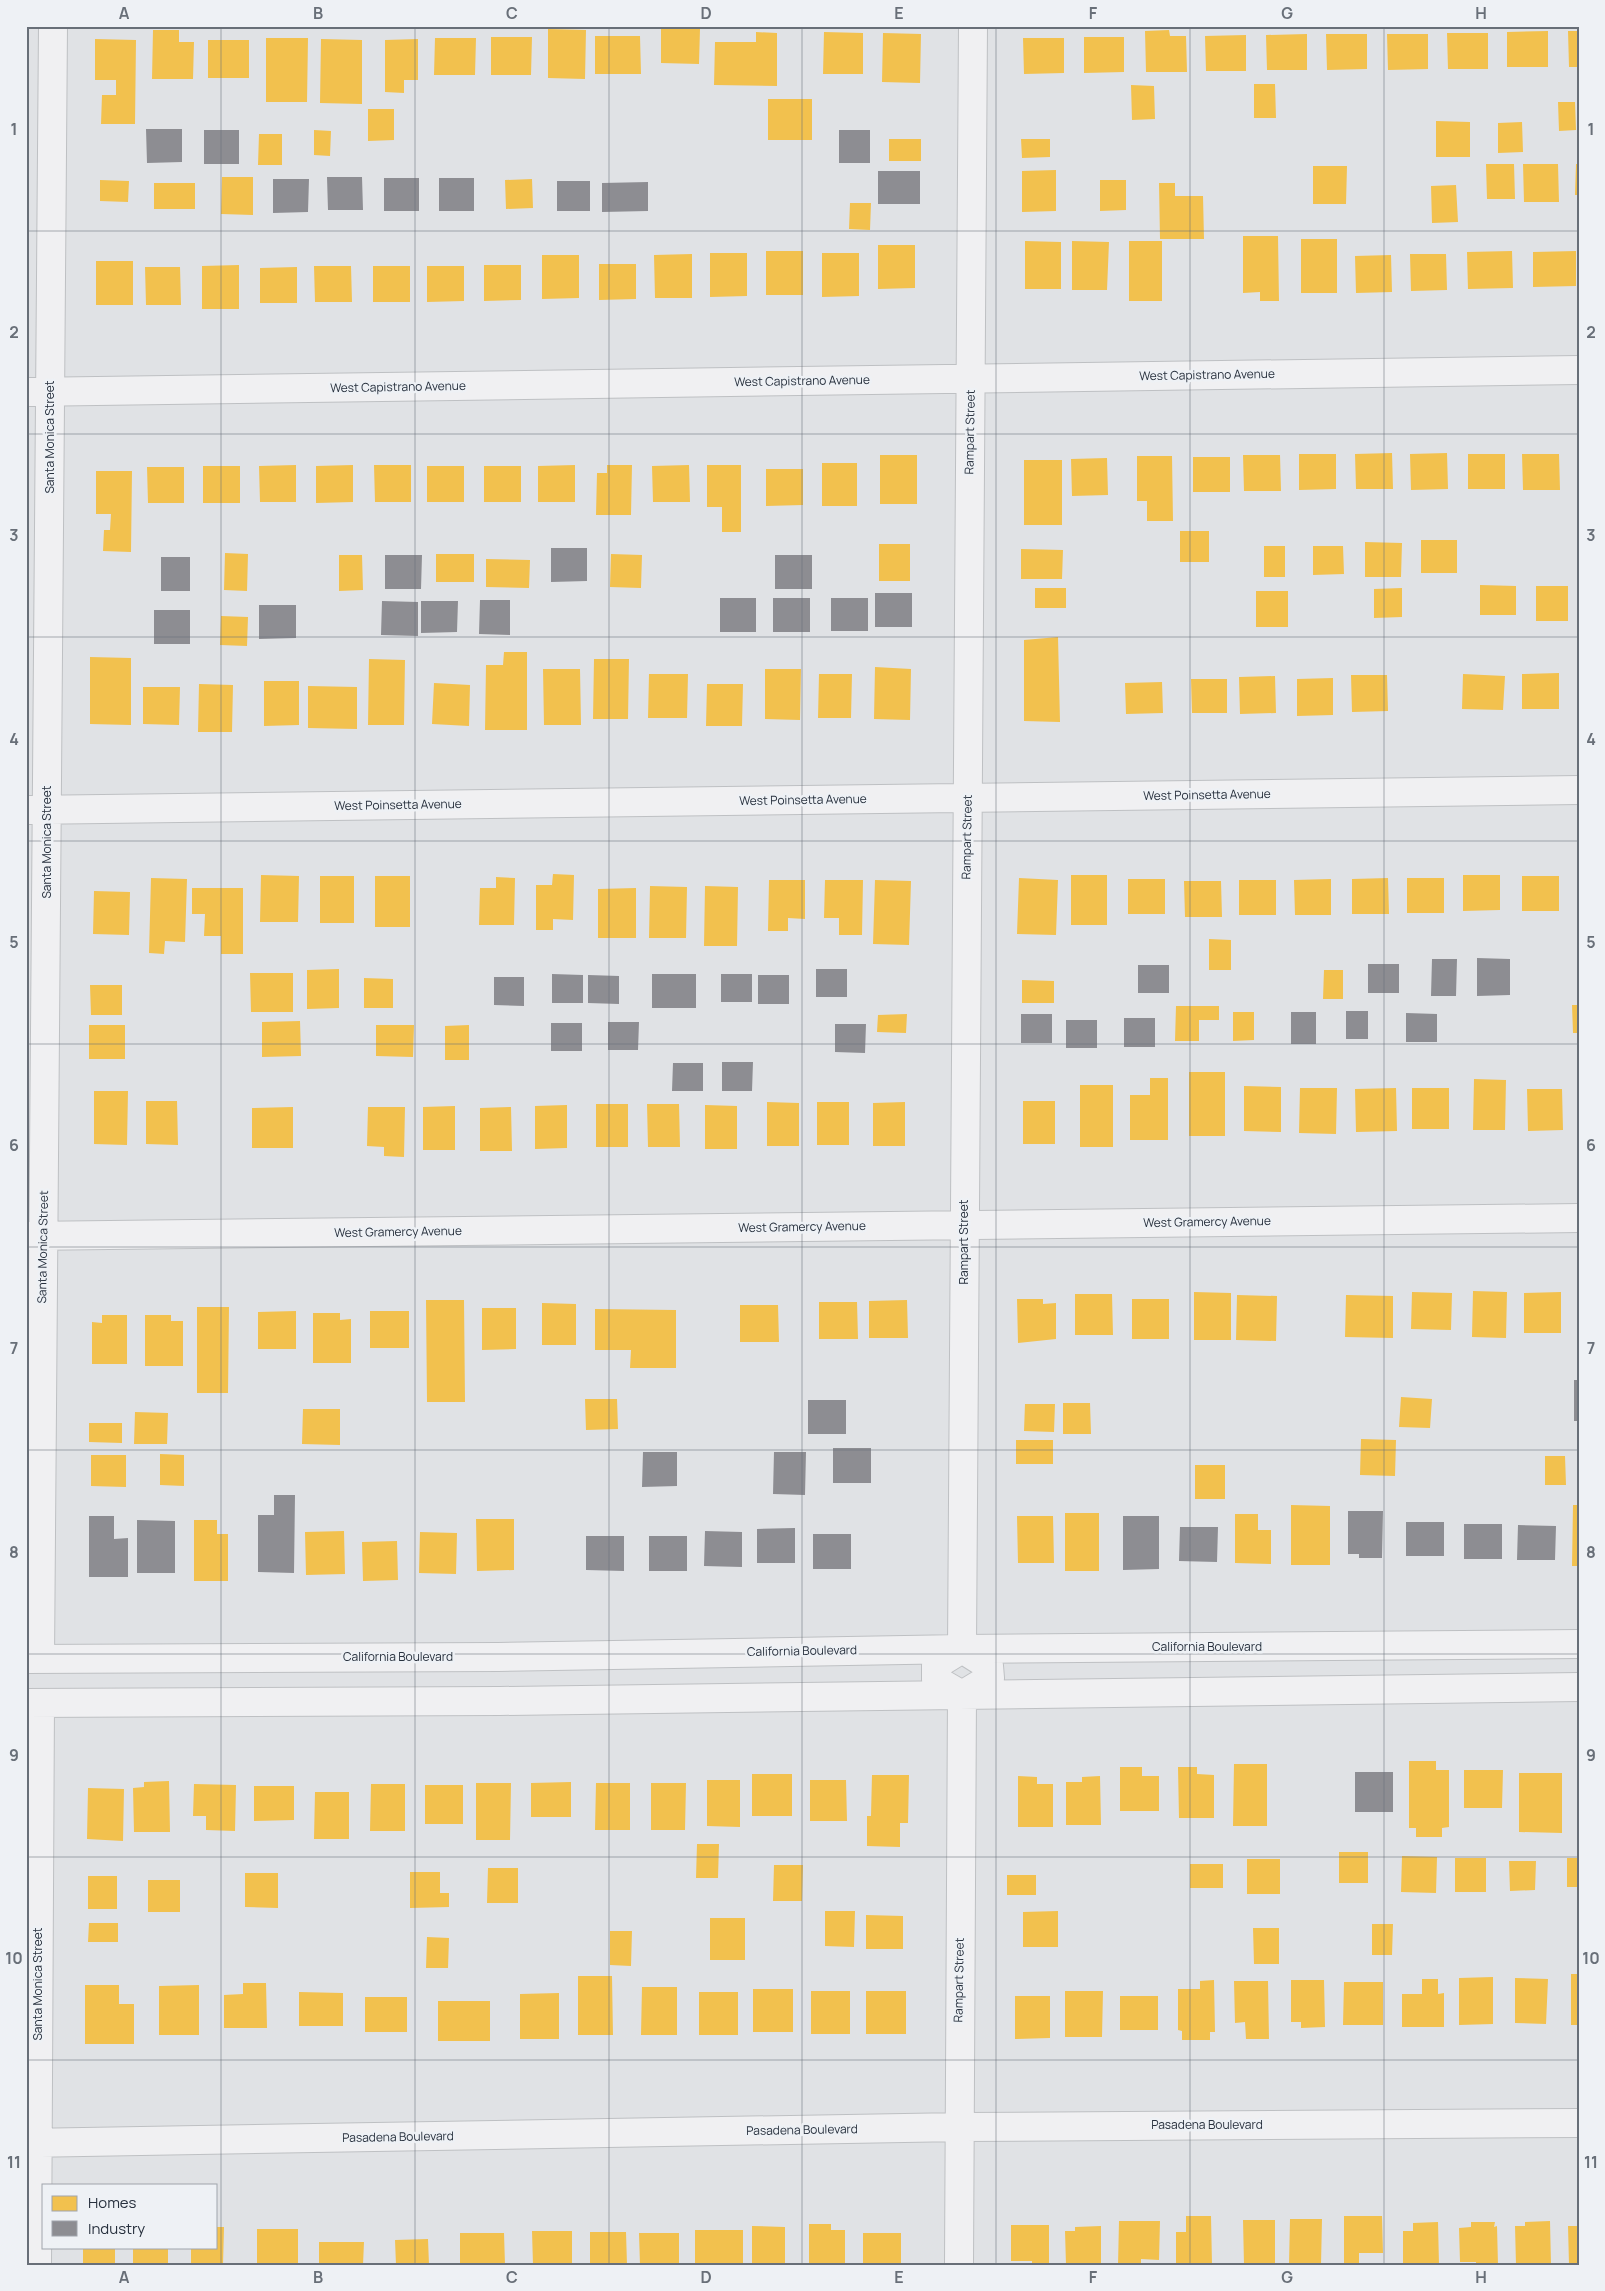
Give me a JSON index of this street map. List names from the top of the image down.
{
  "streets": {
    "street": [
      "West Capistrano Avenue",
      "Rampart Street",
      "Santa Monica Street",
      "West Poinsetta Avenue",
      "West Gramercy Avenue",
      "California Boulevard",
      "Pasadena Boulevard"
    ]
  },
  "crossings": [
    ["West Capistrano Avenue", "Rampart Street"],
    ["West Capistrano Avenue", "Santa Monica Street"],
    ["Rampart Street", "West Poinsetta Avenue"],
    ["Rampart Street", "West Gramercy Avenue"],
    ["Rampart Street", "California Boulevard"],
    ["Rampart Street", "Pasadena Boulevard"],
    ["Santa Monica Street", "West Poinsetta Avenue"],
    ["Santa Monica Street", "West Gramercy Avenue"],
    ["Santa Monica Street", "California Boulevard"],
    ["Santa Monica Street", "Pasadena Boulevard"]
  ],
  "legend": ["Homes", "Industry"],
  "grid": {
    "columns": [
      "A",
      "B",
      "C",
      "D",
      "E",
      "F",
      "G",
      "H"
    ],
    "rows": [
      "1",
      "2",
      "3",
      "4",
      "5",
      "6",
      "7",
      "8",
      "9",
      "10",
      "11"
    ]
  }
}
